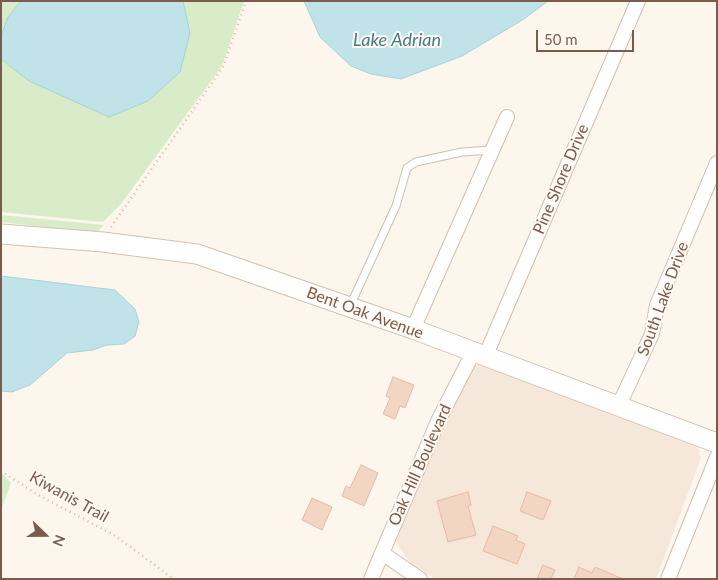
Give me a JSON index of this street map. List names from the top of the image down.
{
  "streets": {
    "street": [
      "Pine Shore Drive",
      "South Lake Drive",
      "Bent Oak Avenue",
      "Oak Hill Boulevard"
    ],
    "path": ["Kiwanis Trail"]
  },
  "crossings": [
    ["Pine Shore Drive", "Bent Oak Avenue"],
    ["Pine Shore Drive", "Oak Hill Boulevard"],
    ["South Lake Drive", "Bent Oak Avenue"],
    ["Bent Oak Avenue", "Oak Hill Boulevard"]
  ],
  "water": ["Lake Adrian"],
  "scale_bar": "50 m",
  "north": "right"
}
